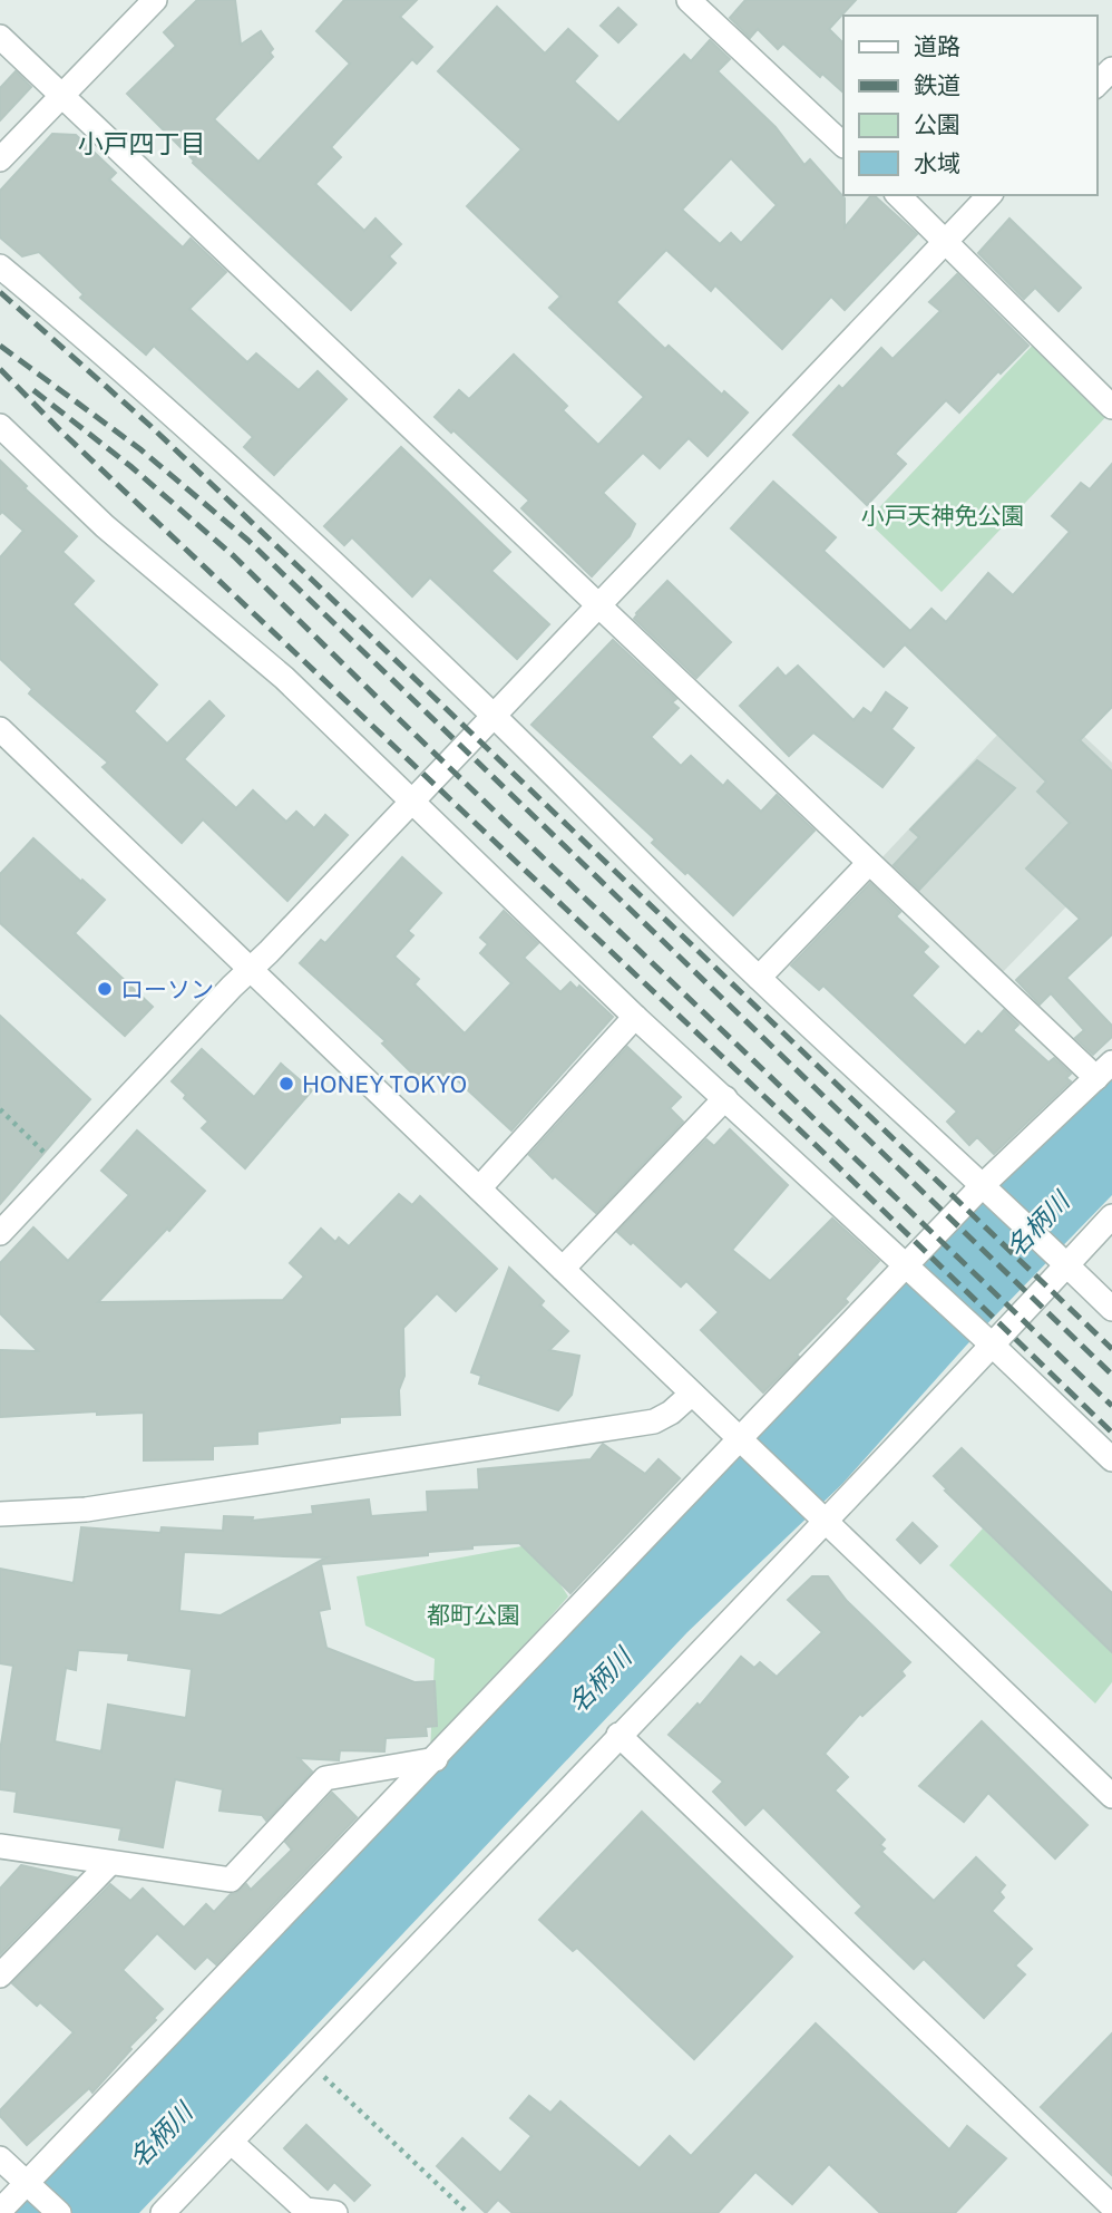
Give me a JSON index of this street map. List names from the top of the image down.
{
  "districts": ["小戸四丁目"],
  "water": ["名柄川"],
  "parks": ["小戸天神免公園", "都町公園"],
  "places": ["ローソン", "HONEY TOKYO"],
  "legend": [
    "道路",
    "鉄道",
    "公園",
    "水域"
  ]
}
